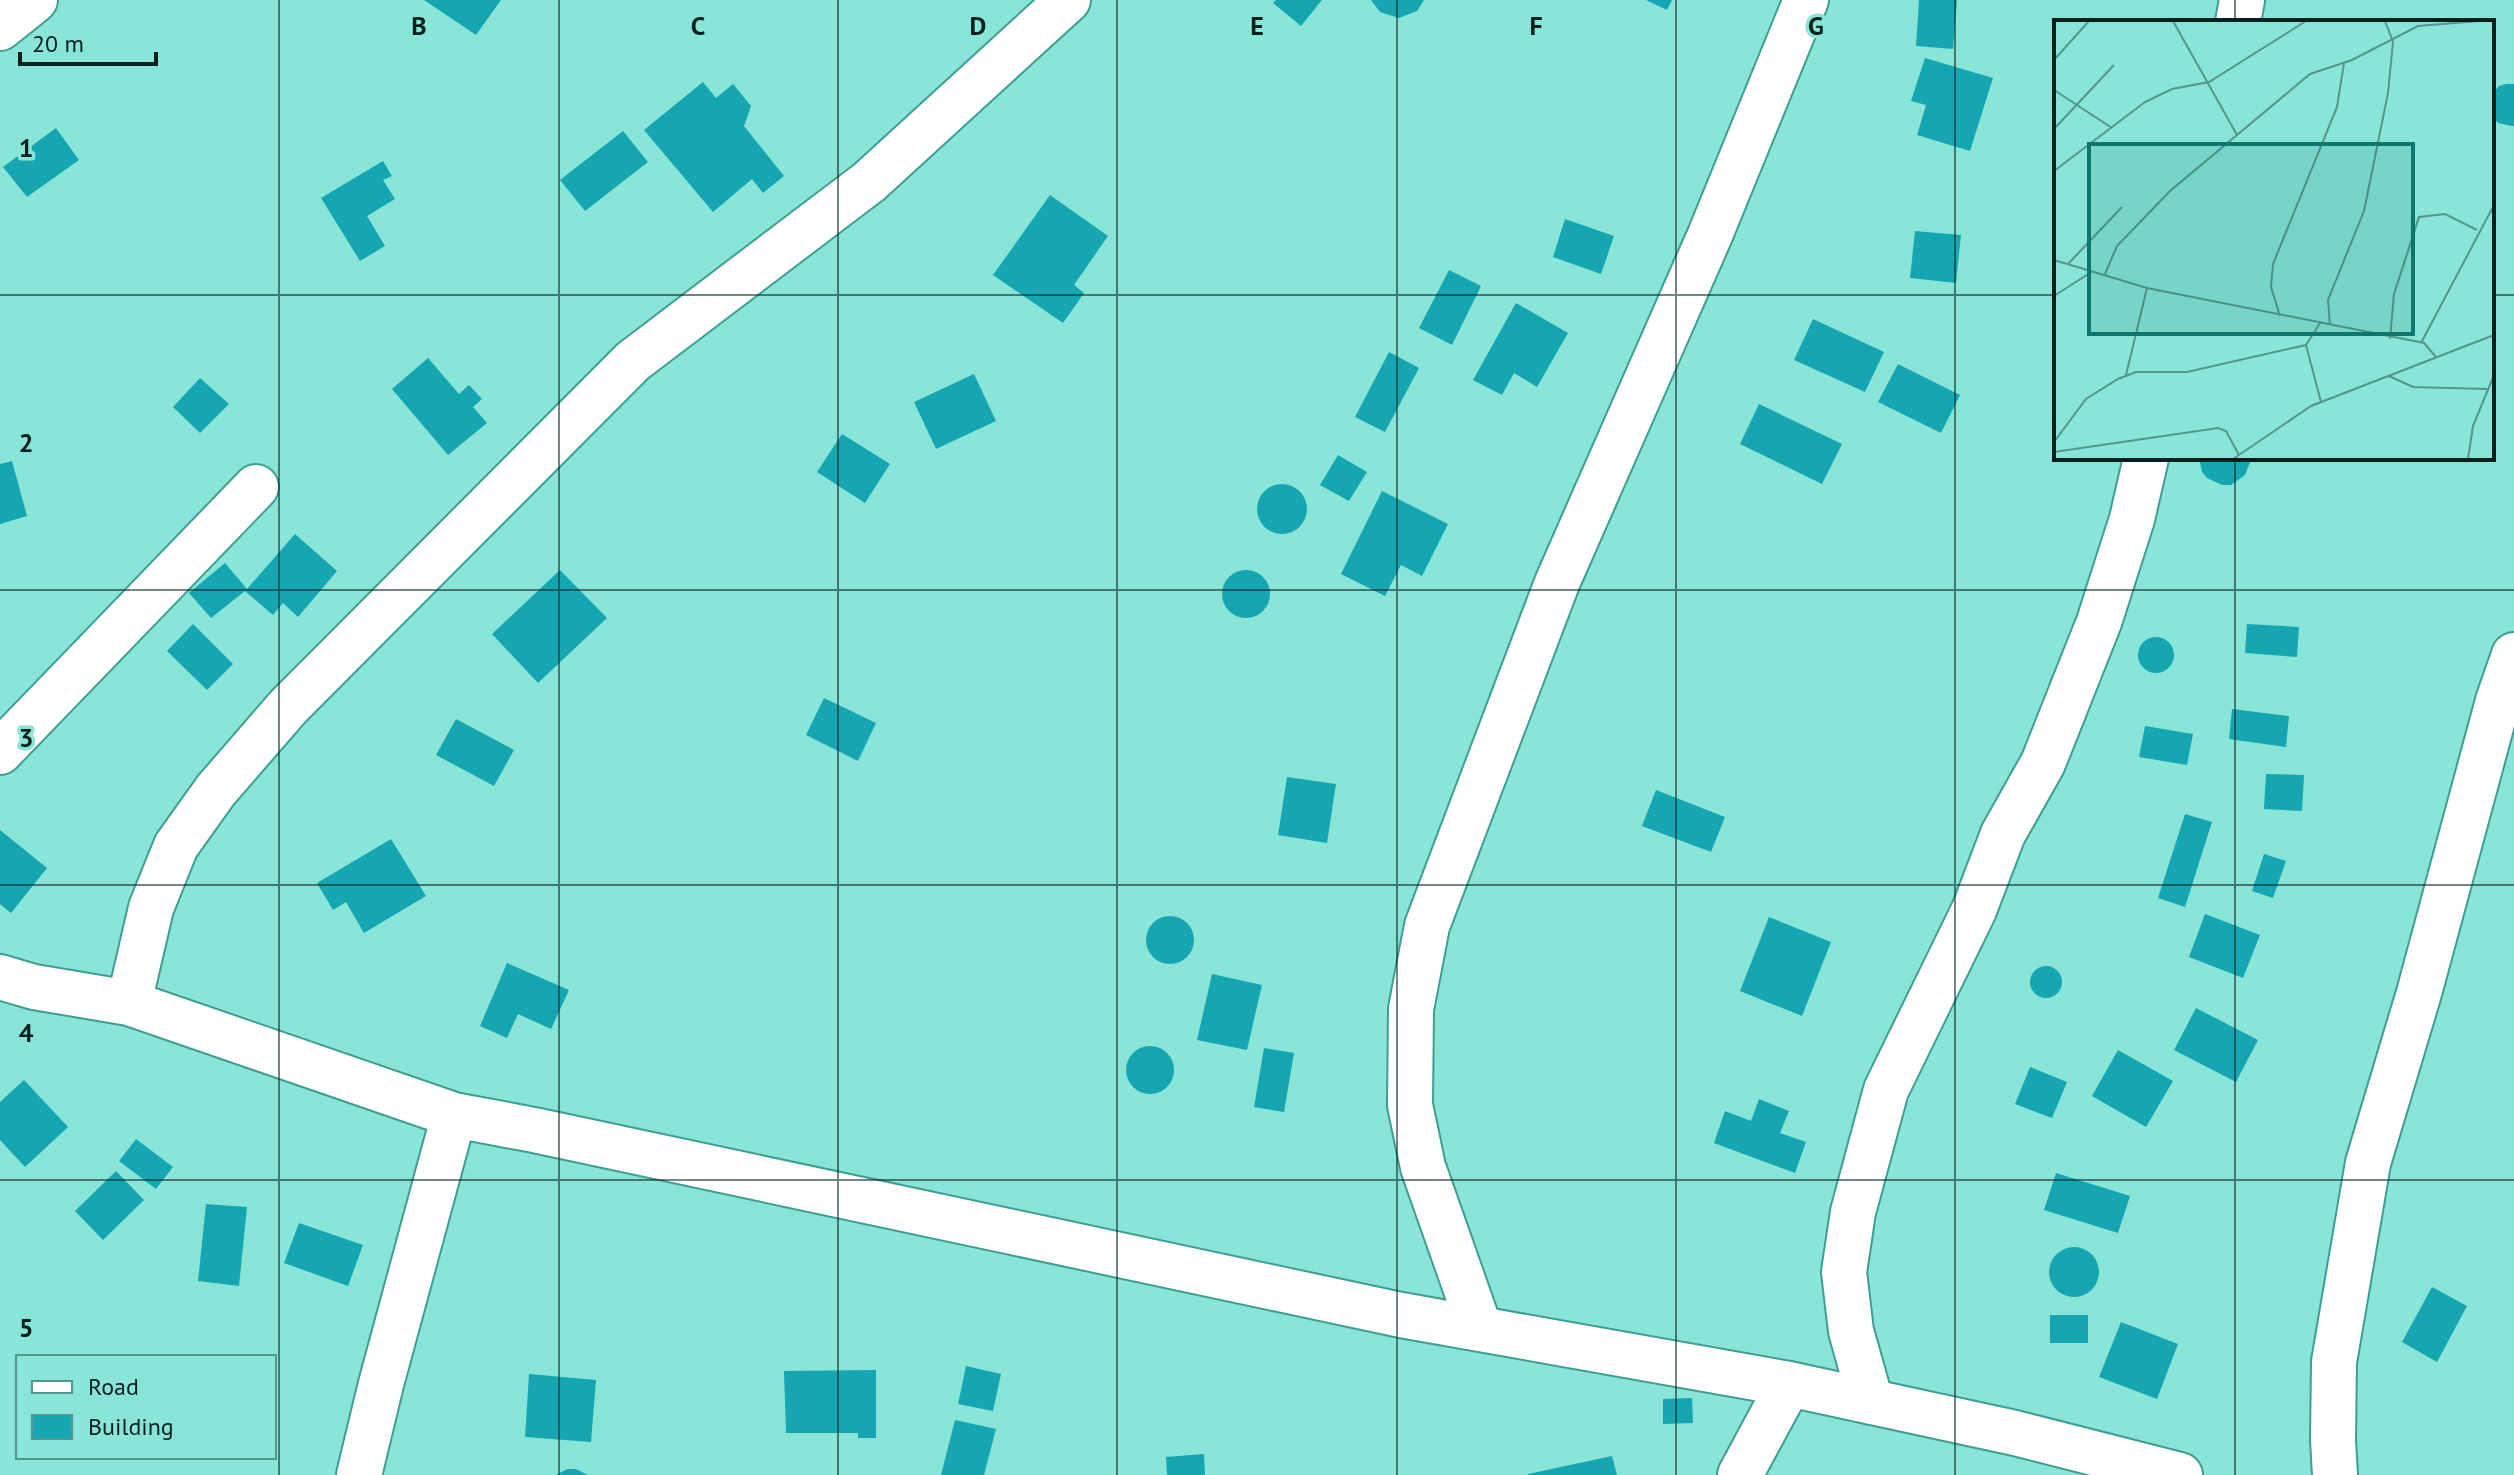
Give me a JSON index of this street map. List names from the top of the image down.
{
  "legend": ["Road", "Building"],
  "scale_bar": "20 m",
  "grid": {
    "columns": [
      "B",
      "C",
      "D",
      "E",
      "F",
      "G"
    ],
    "rows": [
      "1",
      "2",
      "3",
      "4",
      "5"
    ]
  }
}
